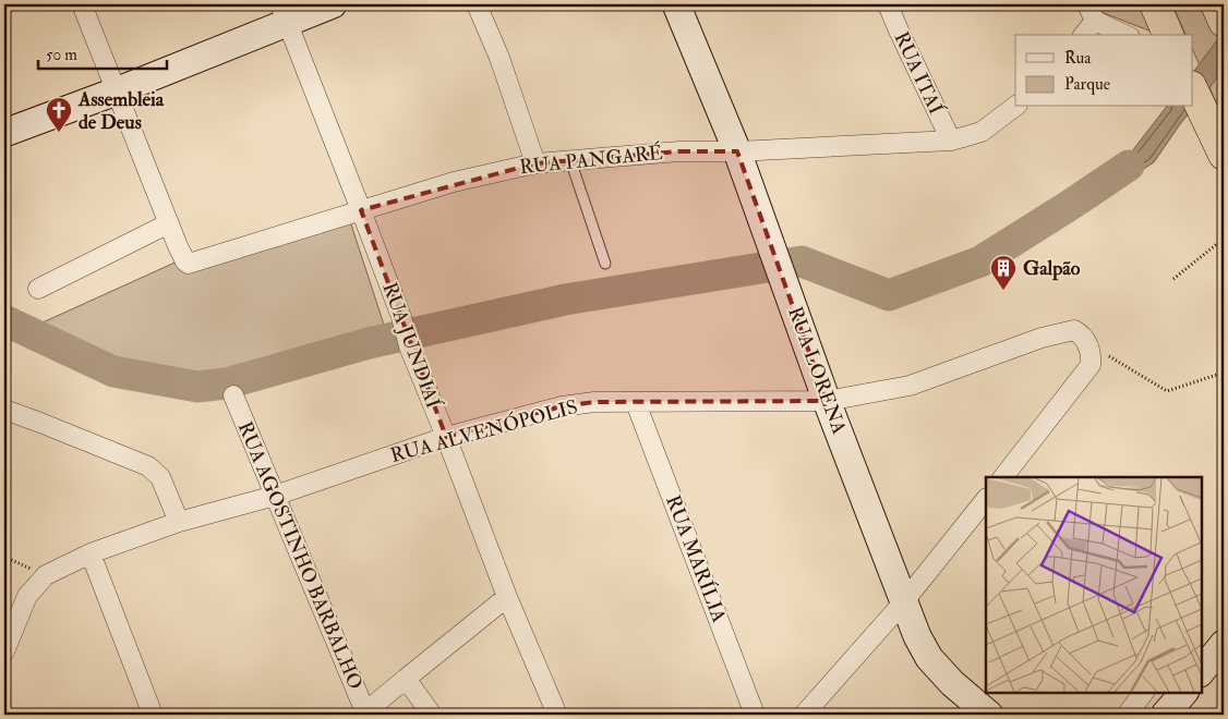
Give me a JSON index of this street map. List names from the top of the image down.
{
  "streets": {
    "street": [
      "RUA ITAÍ",
      "RUA PANGARÉ",
      "RUA JUNDIAÍ",
      "RUA LORENA",
      "RUA ALVENÓPOLIS",
      "RUA AGOSTINHO BARBALHO",
      "RUA MARÍLIA"
    ]
  },
  "crossings": [
    ["RUA ITAÍ", "RUA PANGARÉ"],
    ["RUA PANGARÉ", "RUA JUNDIAÍ"],
    ["RUA PANGARÉ", "RUA LORENA"],
    ["RUA JUNDIAÍ", "RUA ALVENÓPOLIS"],
    ["RUA LORENA", "RUA ALVENÓPOLIS"],
    ["RUA ALVENÓPOLIS", "RUA AGOSTINHO BARBALHO"],
    ["RUA ALVENÓPOLIS", "RUA MARÍLIA"]
  ],
  "places": {
    "church": ["Assembleia de Deus"],
    "building": ["Galpão"]
  },
  "legend": ["Rua", "Parque"],
  "scale_bar": "50 m"
}
